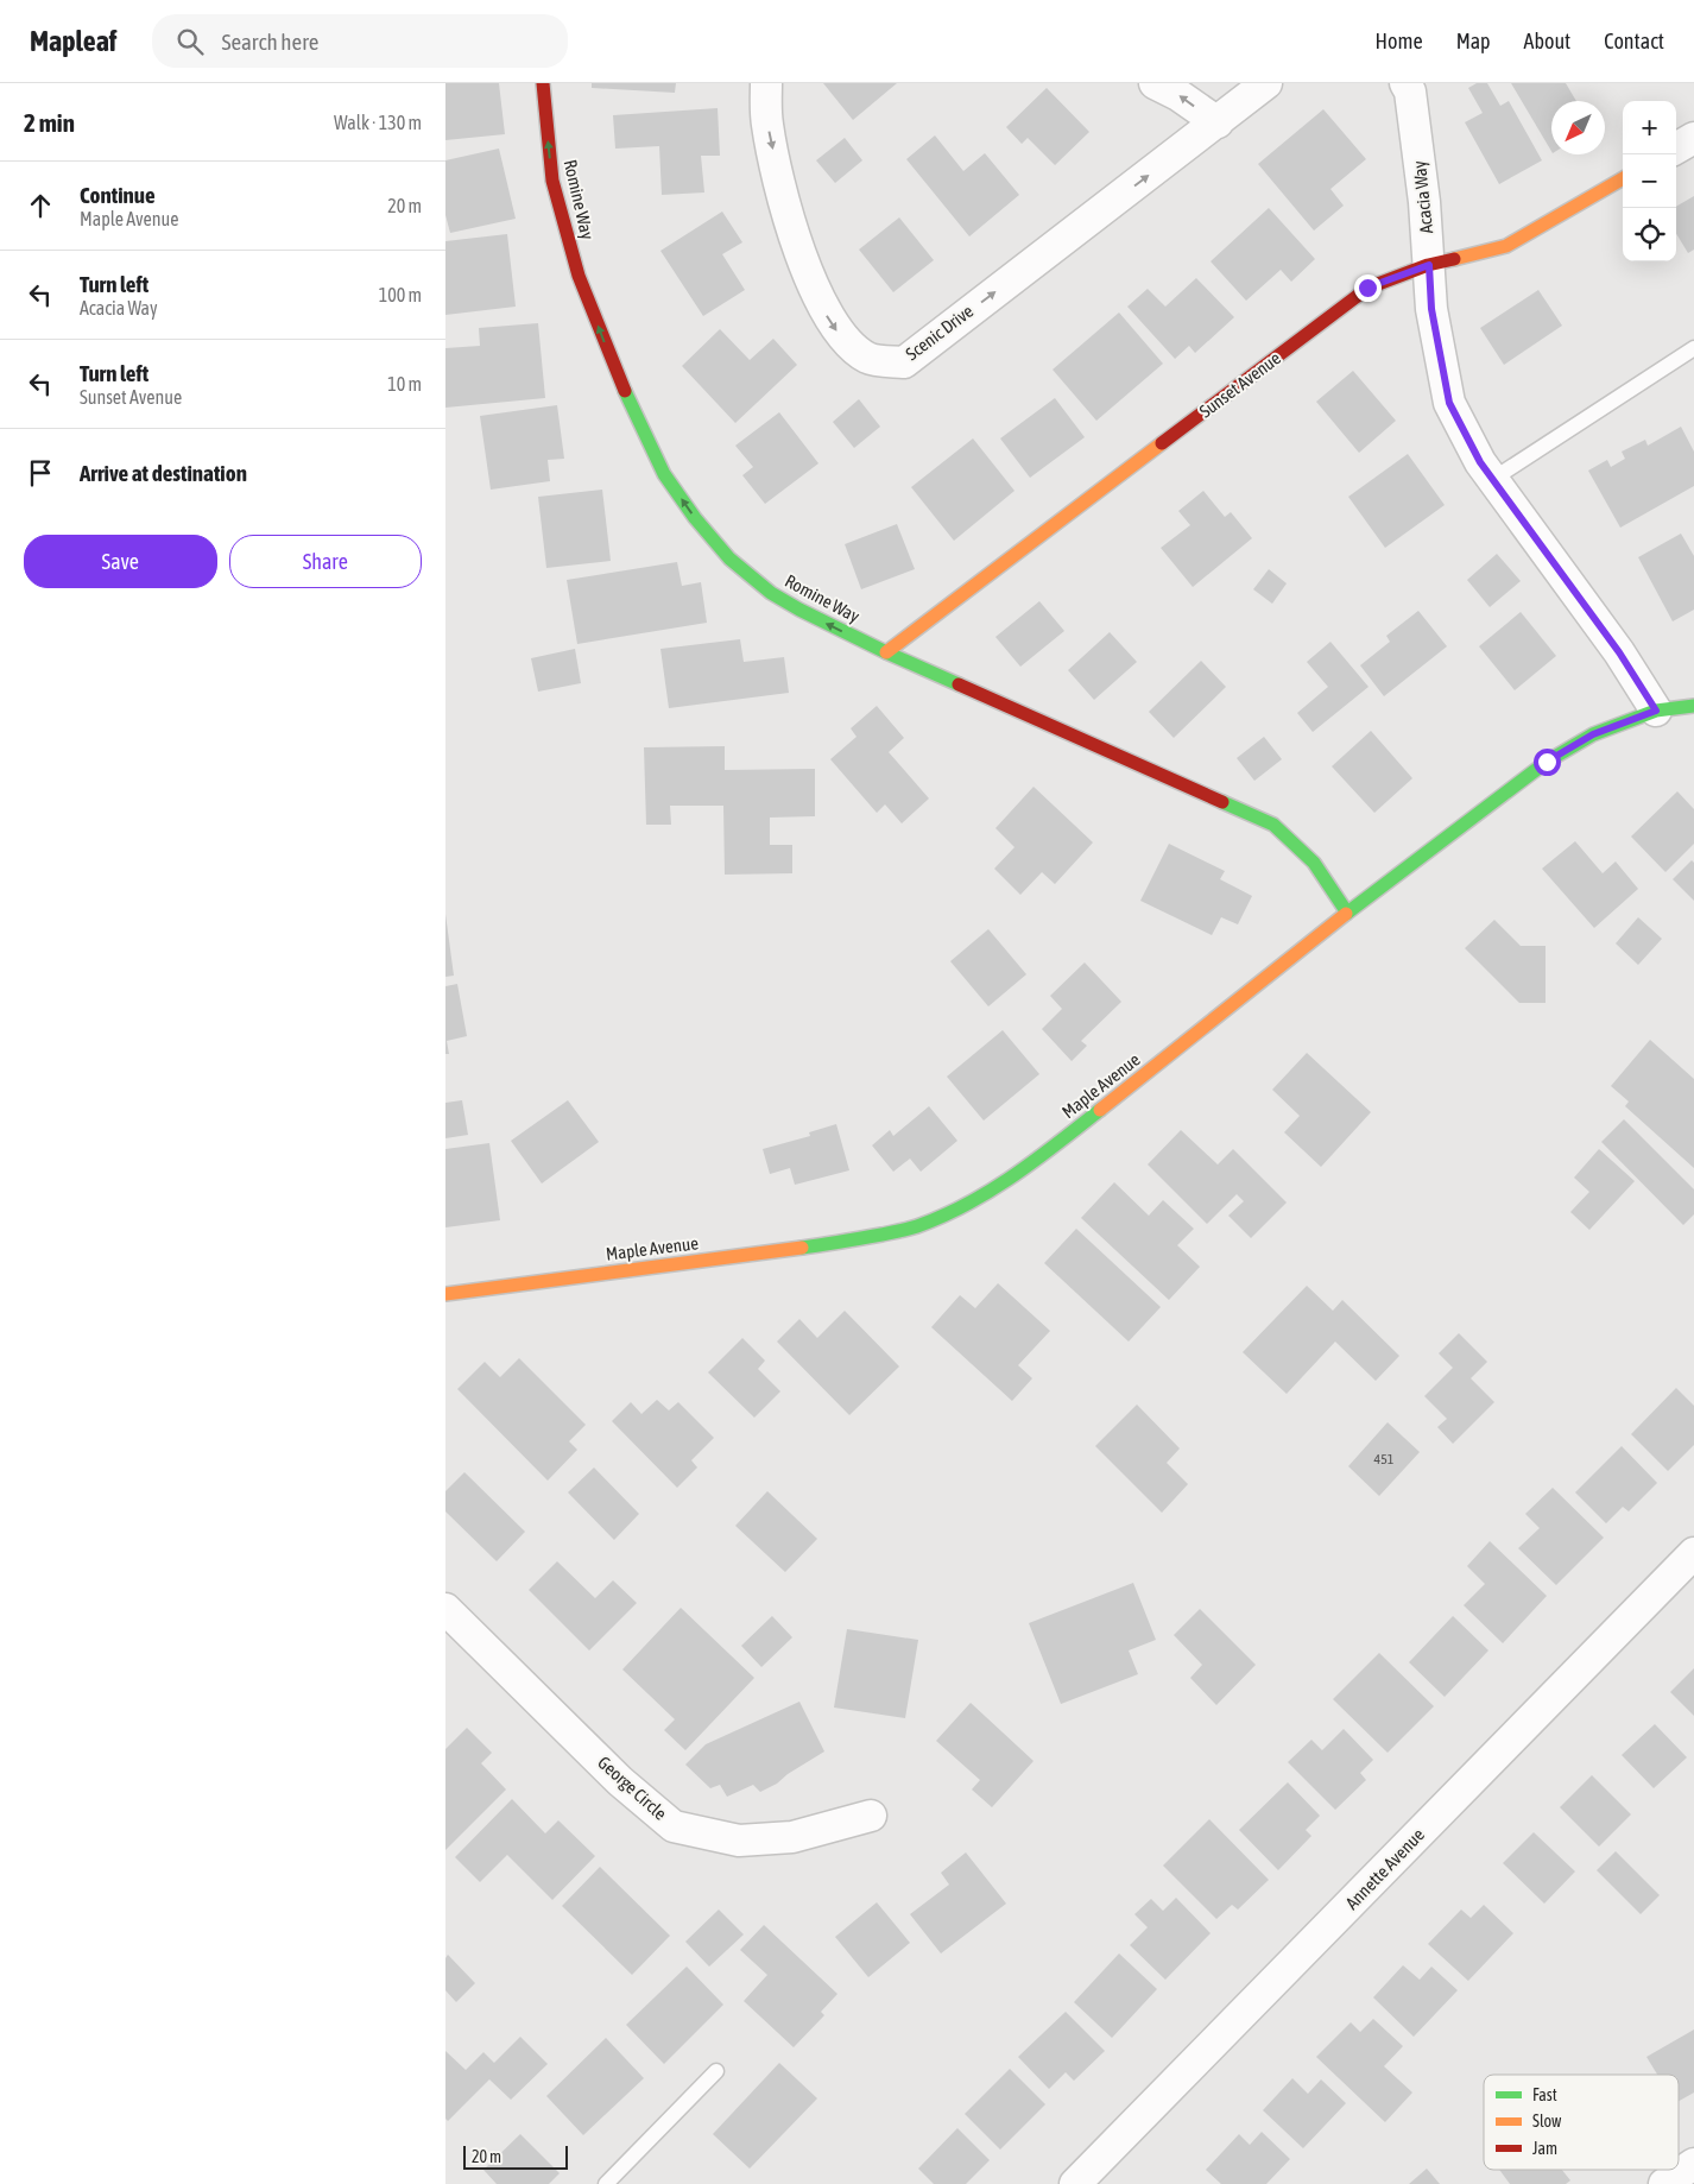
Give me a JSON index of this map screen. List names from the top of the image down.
{
  "streets": {
    "street": [
      "Acacia Way",
      "Romine Way",
      "Scenic Drive",
      "Sunset Avenue",
      "Maple Avenue",
      "George Circle",
      "Annette Avenue"
    ]
  },
  "crossings": [
    ["Acacia Way", "Sunset Avenue"],
    ["Acacia Way", "Maple Avenue"],
    ["Romine Way", "Sunset Avenue"],
    ["Romine Way", "Maple Avenue"]
  ],
  "one_way": ["Romine Way"],
  "house_numbers": ["451"],
  "legend": ["Fast", "Slow", "Jam"],
  "scale_bar": "20 m",
  "north": "bottom left",
  "page": {
    "header": "Mapleaf",
    "search": "Search here",
    "nav": [
      "Home",
      "Map",
      "About",
      "Contact"
    ],
    "heading": ["2 min", "Walk · 130 m"],
    "map_buttons": ["+", "−"],
    "list": [
      ["Continue", "Maple Avenue", "20 m"],
      ["Turn left", "Acacia Way", "100 m"],
      ["Turn left", "Sunset Avenue", "10 m"],
      "Arrive at destination"
    ],
    "buttons": ["Save", "Share"],
    "scale": "20 m"
  }
}
